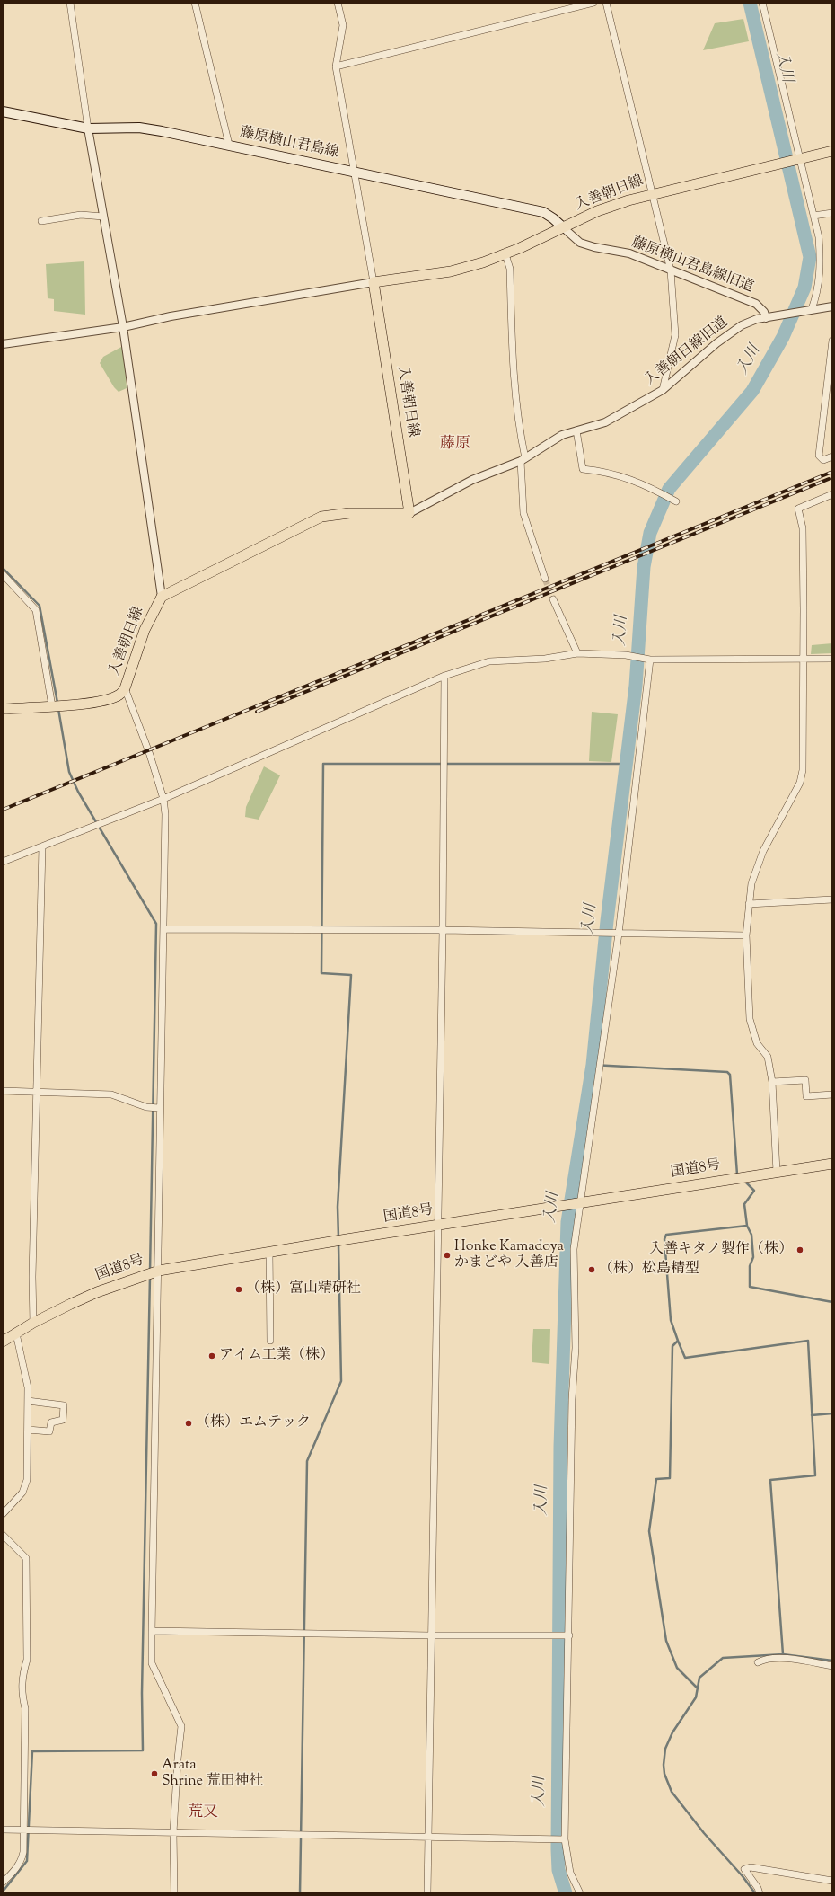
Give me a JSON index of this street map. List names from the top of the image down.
{
  "streets": {
    "main road": ["藤原横山君島線", "入善朝日線", "国道8号"],
    "street": ["藤原横山君島線旧道", "入善朝日線旧道"]
  },
  "crossings": [
    ["藤原横山君島線", "入善朝日線"],
    ["藤原横山君島線", "藤原横山君島線旧道"],
    ["入善朝日線", "藤原横山君島線旧道"],
    ["入善朝日線", "入善朝日線旧道"],
    ["藤原横山君島線旧道", "入善朝日線旧道"]
  ],
  "districts": ["藤原", "荒又"],
  "water": ["入川"],
  "places": [
    "入善キタノ製作（株）",
    "Honke Kamadoya かまどや 入善店",
    "（株）松島精型",
    "（株）富山精研社",
    "アイム工業（株）",
    "（株）エムテック",
    "Arata Shrine 荒田神社"
  ]
}
